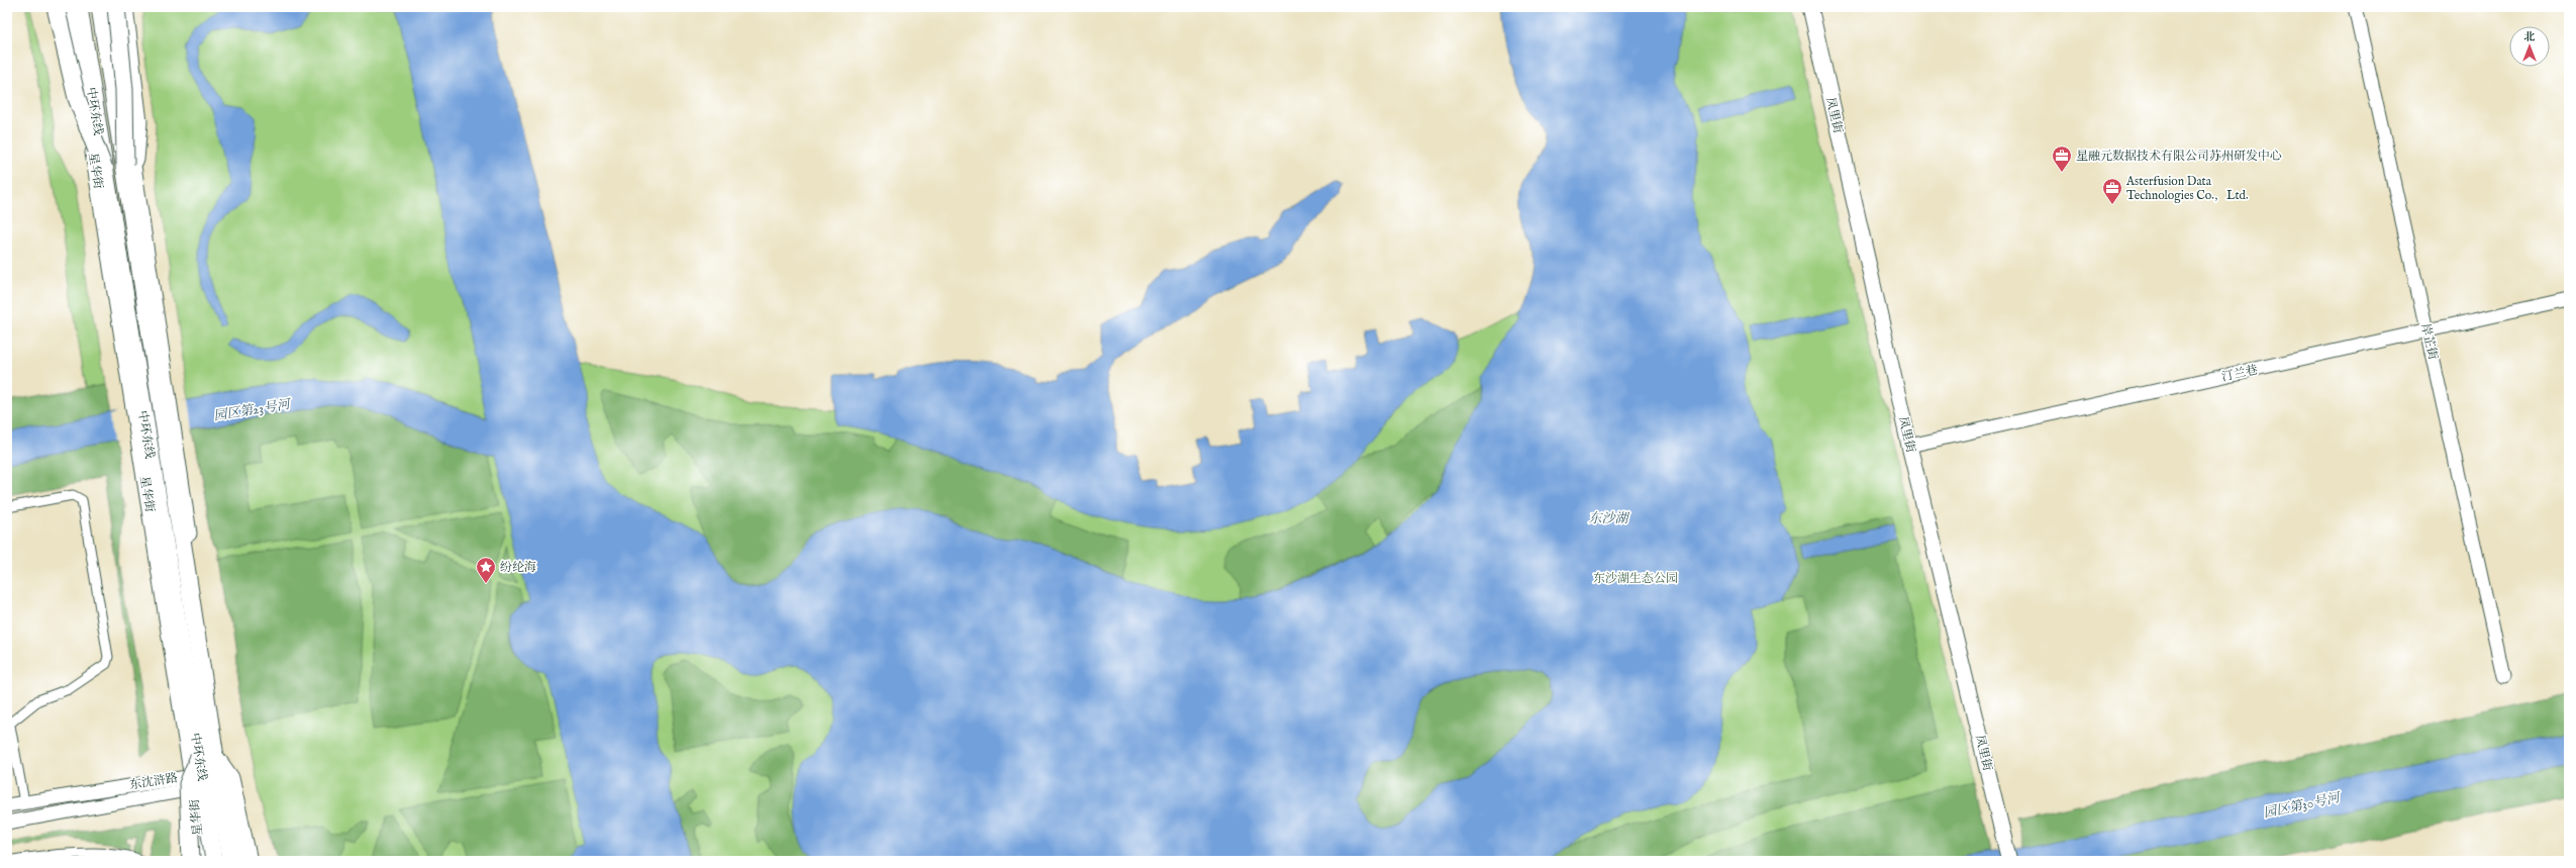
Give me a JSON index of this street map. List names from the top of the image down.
{
  "streets": {
    "highway": ["中环东线"],
    "main road": ["凤里街", "星华街"],
    "street": ["岸芷街", "汀兰巷", "东沈浒路"]
  },
  "crossings": [
    ["凤里街", "汀兰巷"],
    ["星华街", "东沈浒路"],
    ["岸芷街", "汀兰巷"]
  ],
  "water": ["园区第23号河", "东沙湖", "园区第30号河"],
  "parks": ["东沙湖生态公园"],
  "places": {
    "office": ["星融元数据技术有限公司苏州研发中心", "Asterfusion Data Technologies Co.，Ltd."],
    "place": ["纷纶海"]
  },
  "north": "top"
}
